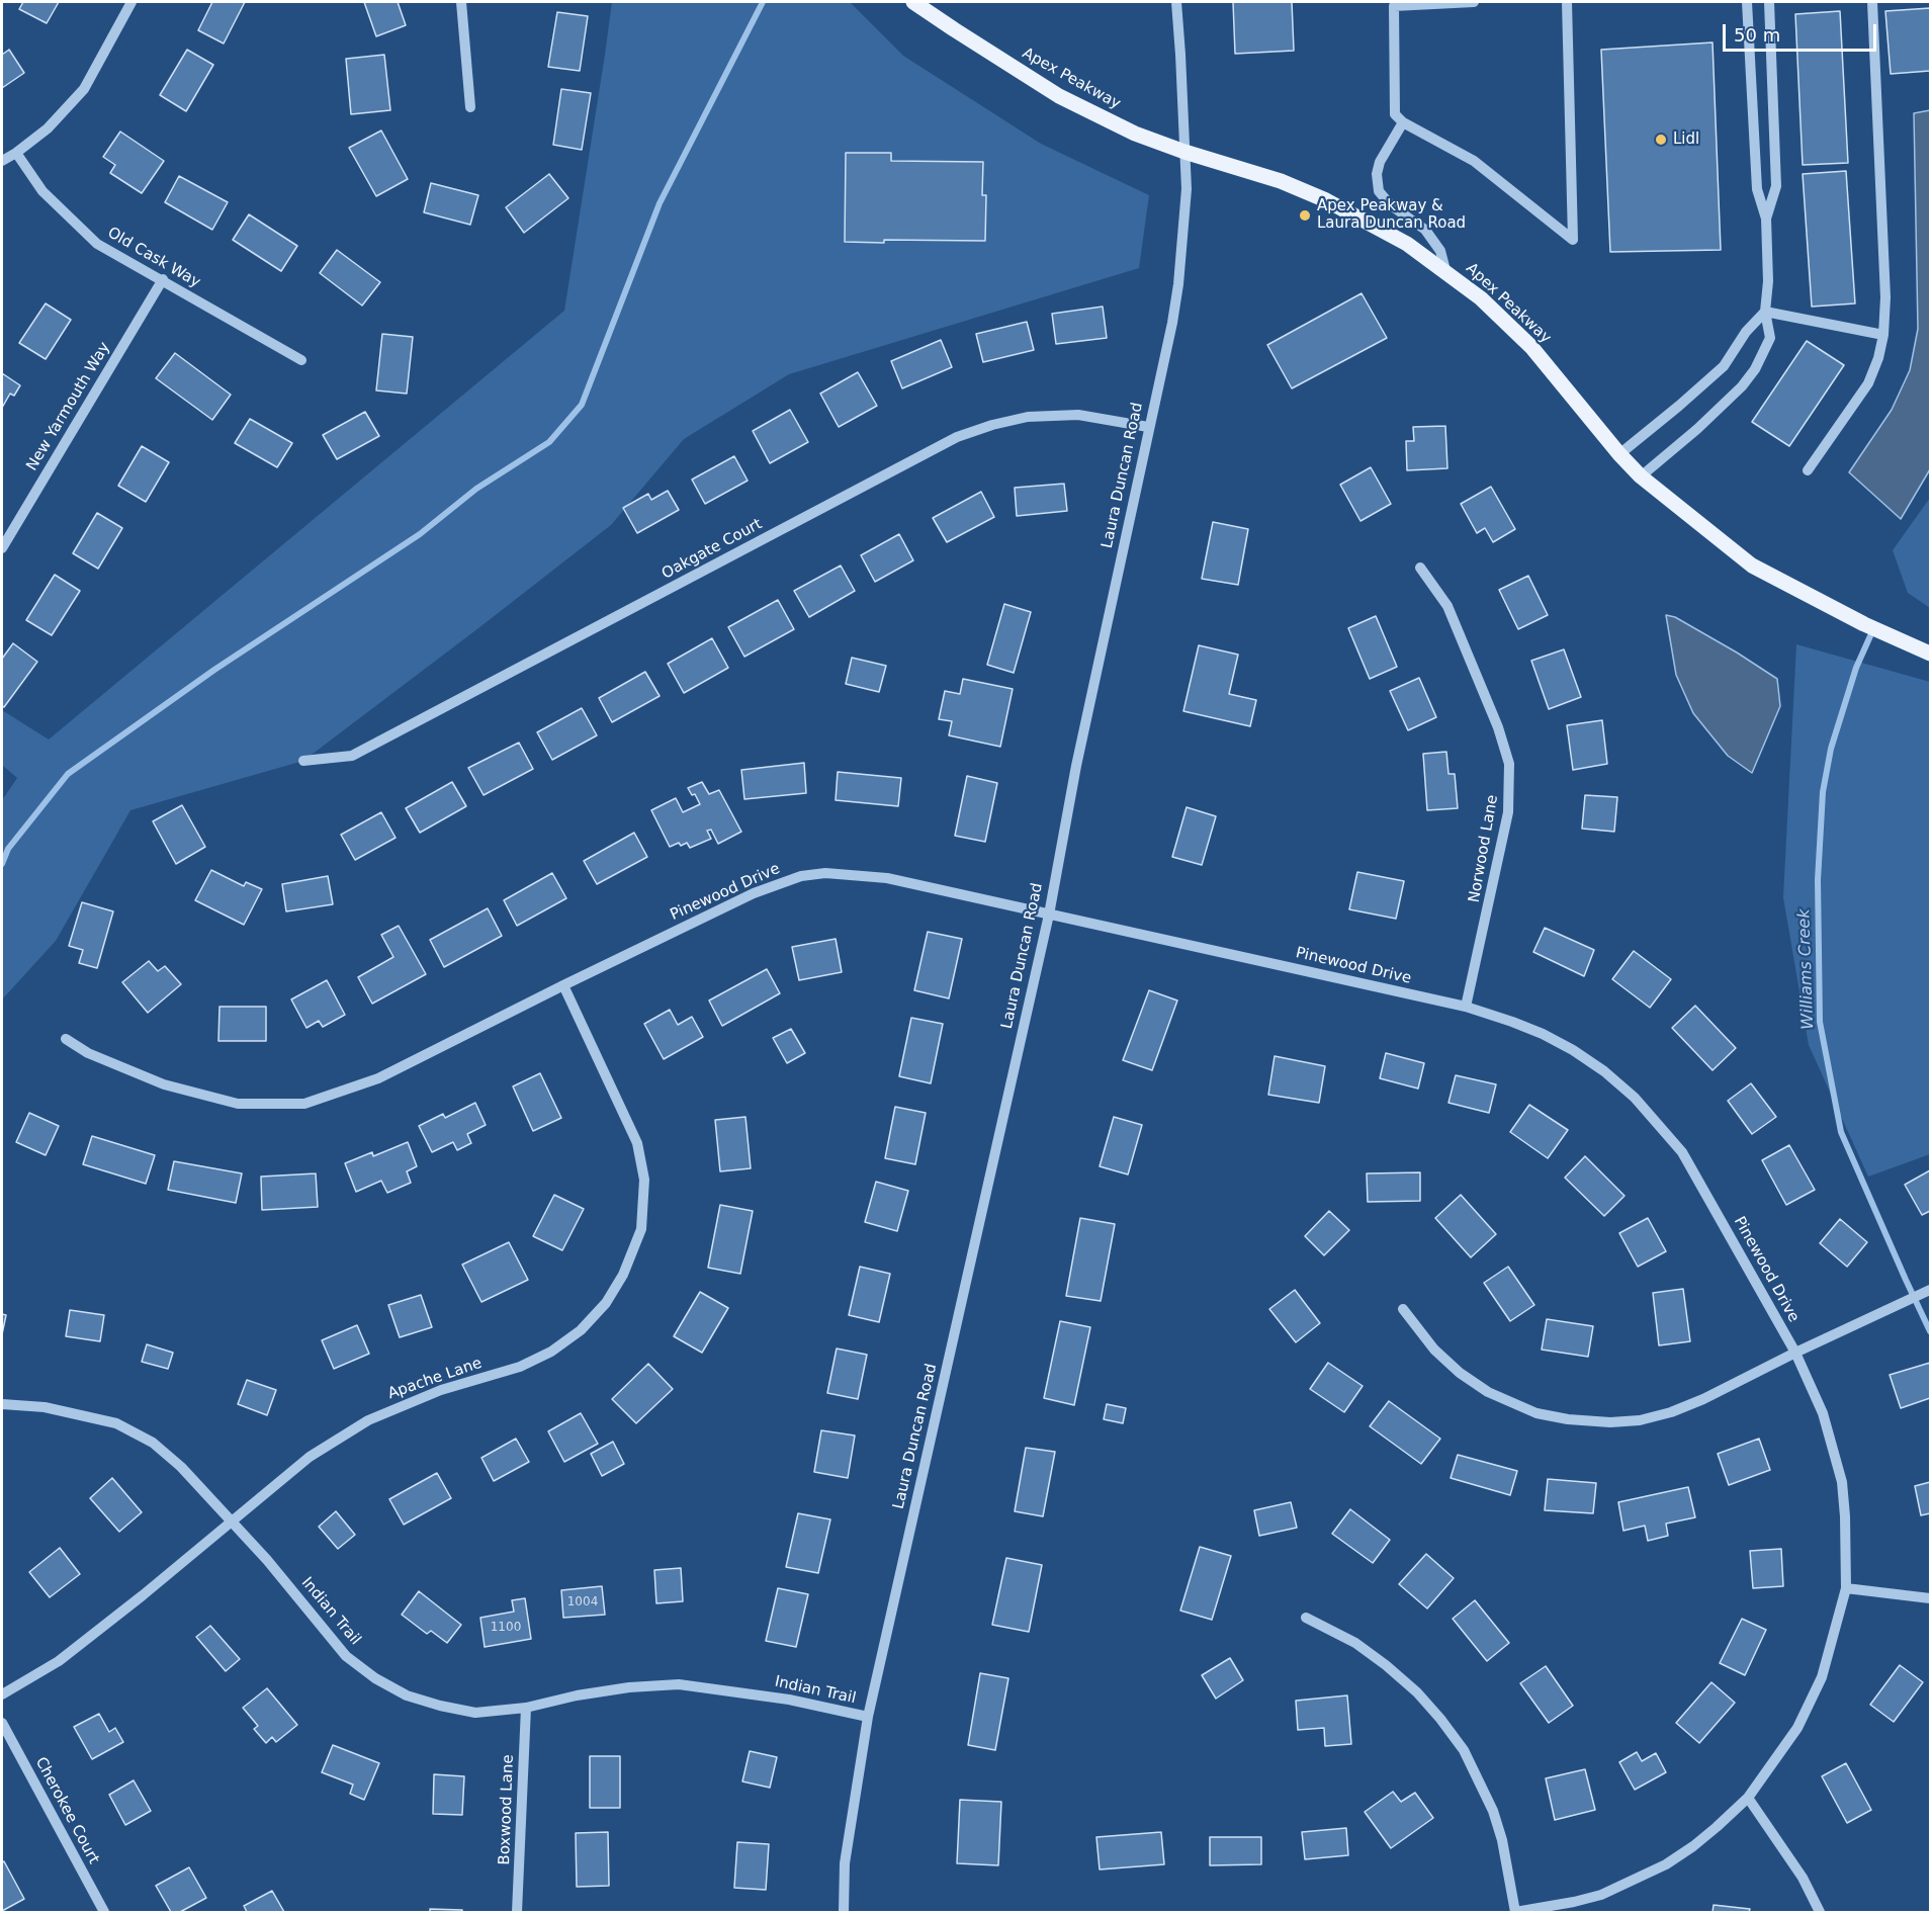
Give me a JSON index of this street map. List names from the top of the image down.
{
  "streets": {
    "main road": ["Apex Peakway"],
    "street": [
      "Old Cask Way",
      "New Yarmouth Way",
      "Laura Duncan Road",
      "Oakgate Court",
      "Norwood Lane",
      "Pinewood Drive",
      "Apache Lane",
      "Indian Trail",
      "Boxwood Lane",
      "Cherokee Court"
    ]
  },
  "crossings": [
    ["Apex Peakway", "Laura Duncan Road"],
    ["Old Cask Way", "New Yarmouth Way"],
    ["Laura Duncan Road", "Oakgate Court"],
    ["Laura Duncan Road", "Pinewood Drive"],
    ["Laura Duncan Road", "Indian Trail"],
    ["Norwood Lane", "Pinewood Drive"],
    ["Pinewood Drive", "Apache Lane"],
    ["Apache Lane", "Indian Trail"],
    ["Indian Trail", "Boxwood Lane"]
  ],
  "water": ["Williams Creek"],
  "places": ["Lidl", "Apex Peakway & Laura Duncan Road"],
  "house_numbers": ["1004", "1100"],
  "scale_bar": "50 m"
}
